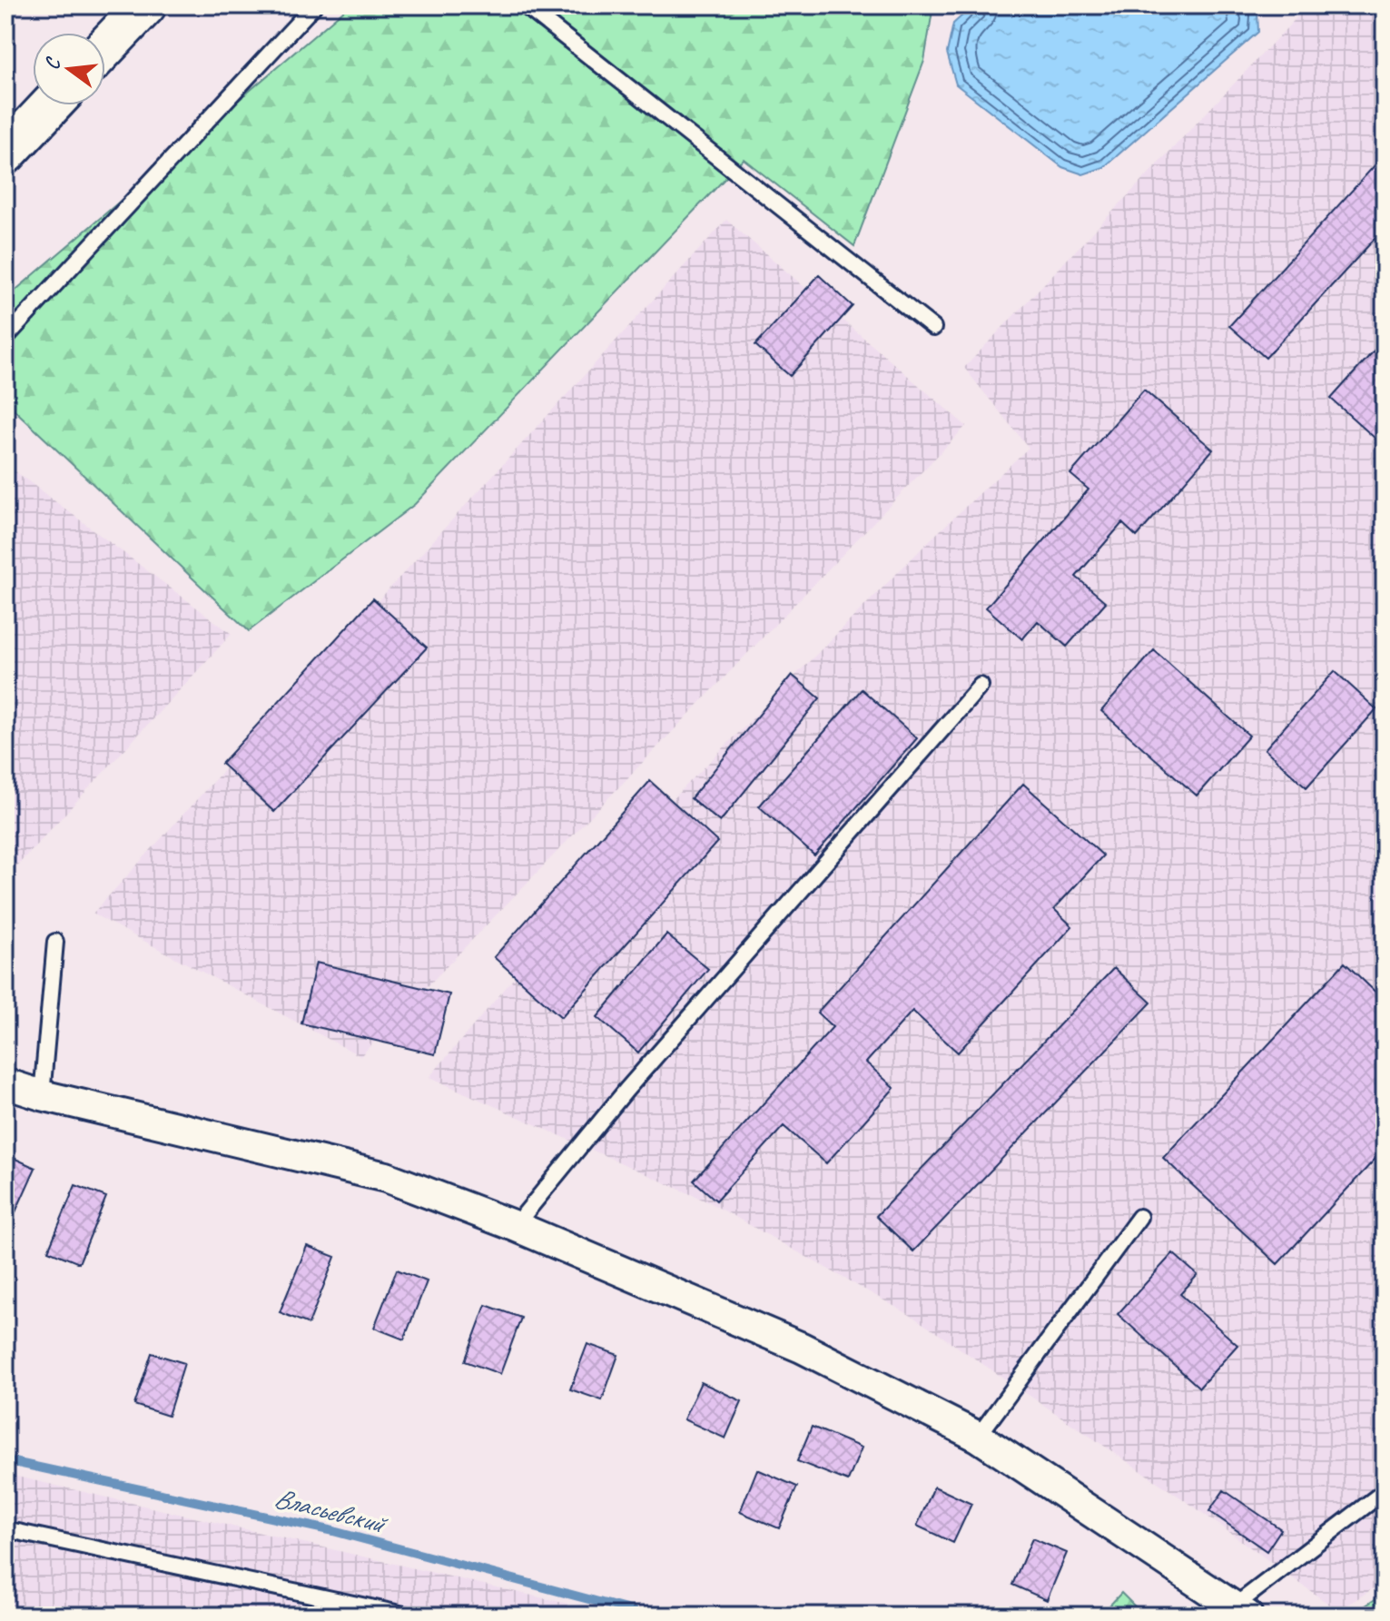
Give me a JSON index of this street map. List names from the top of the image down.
{
  "water": ["Власьевский"],
  "north": "left"
}
